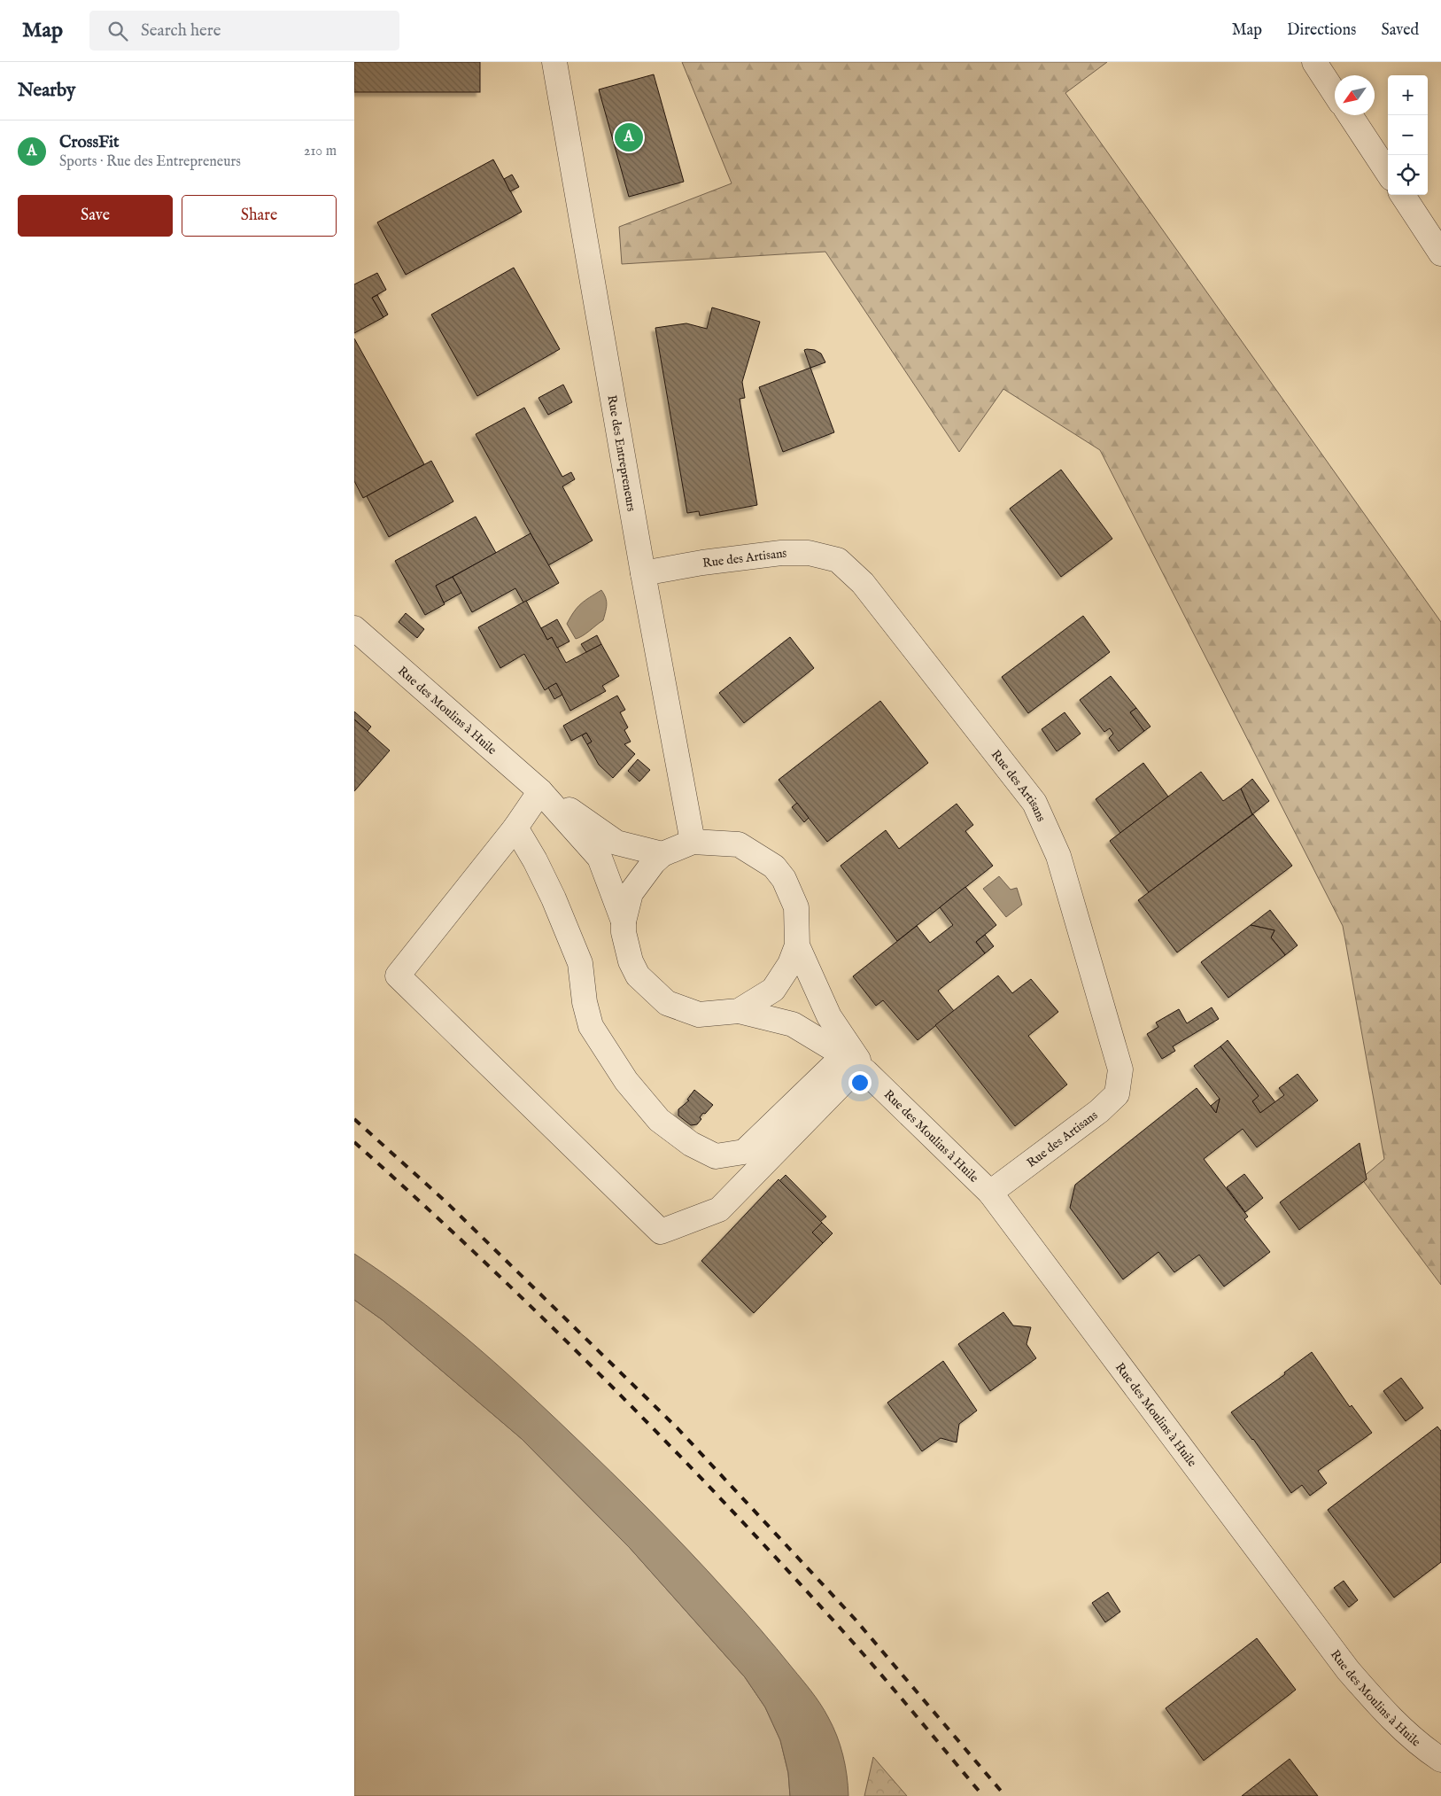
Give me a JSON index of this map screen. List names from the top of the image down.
{
  "streets": {
    "street": ["Rue des Entrepreneurs", "Rue des Artisans", "Rue des Moulins à Huile"]
  },
  "crossings": [
    ["Rue des Entrepreneurs", "Rue des Artisans"],
    ["Rue des Artisans", "Rue des Moulins à Huile"]
  ],
  "north": "bottom left",
  "page": {
    "header": "Map",
    "search": "Search here",
    "nav": ["Map", "Directions", "Saved"],
    "heading": "Nearby",
    "map_buttons": ["+", "−"],
    "list": [
      {
        "mark": "A",
        "name": "CrossFit",
        "note": "Sports · Rue des Entrepreneurs",
        "value": "210 m"
      }
    ],
    "pins": "A",
    "buttons": ["Save", "Share"]
  }
}
